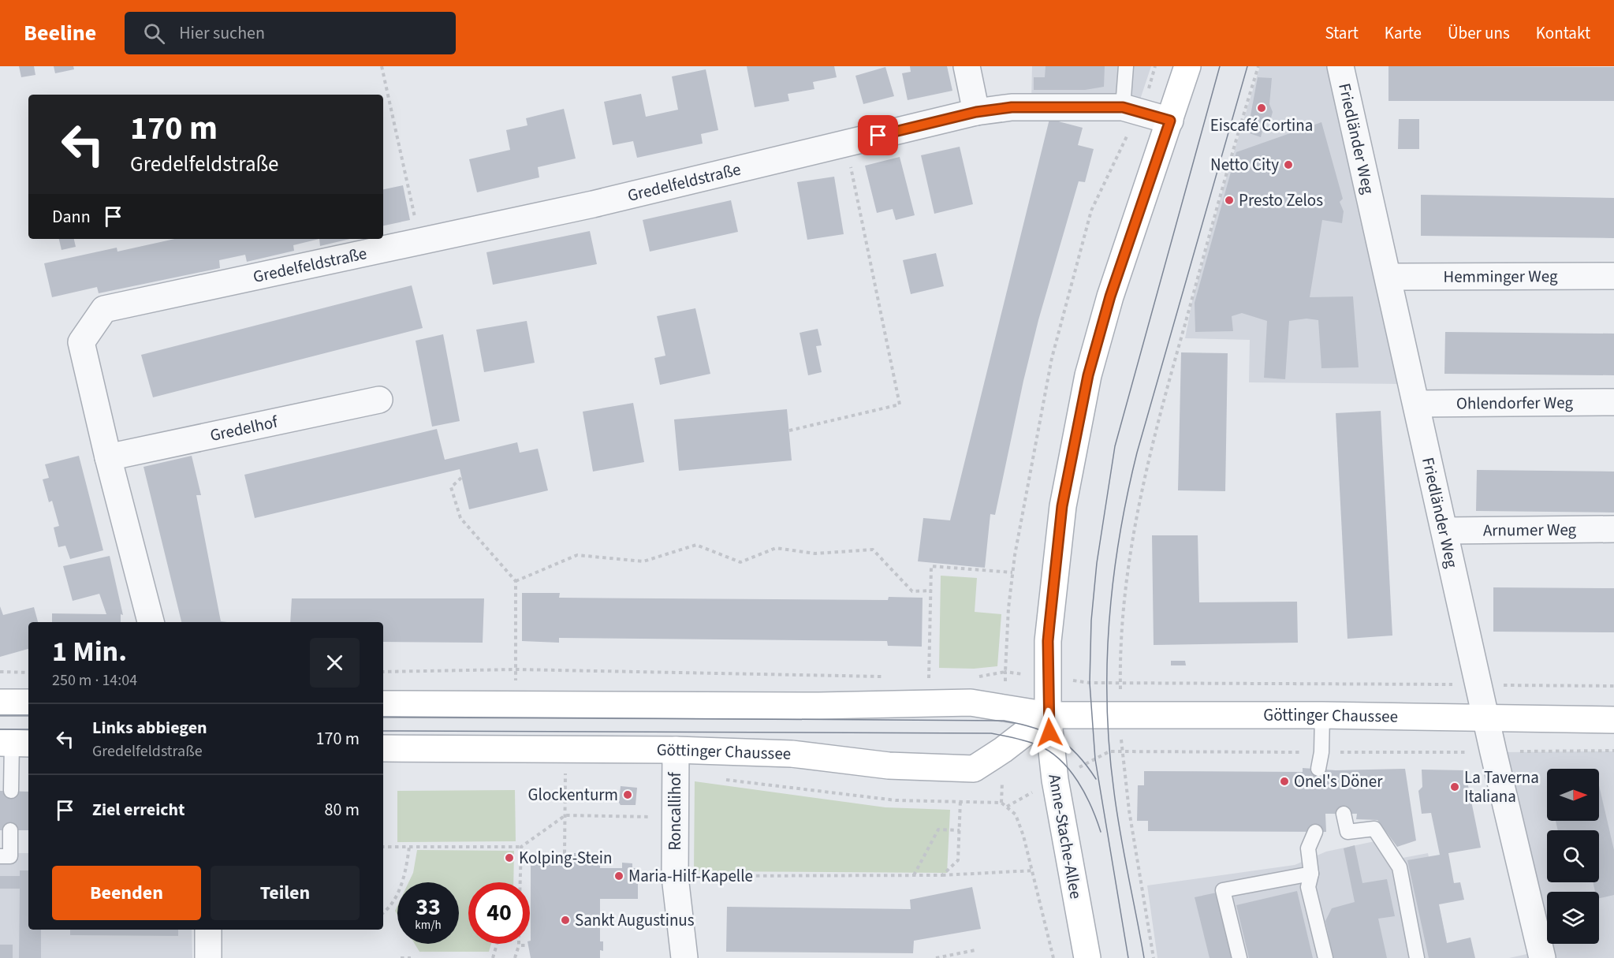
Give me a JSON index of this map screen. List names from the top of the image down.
{
  "streets": {
    "street": [
      "Friedländer Weg",
      "Gredelfeldstraße",
      "Hemminger Weg",
      "Ohlendorfer Weg",
      "Gredelhof",
      "Arnumer Weg",
      "Göttinger Chaussee",
      "Roncallihof",
      "Anne-Stache-Allee"
    ]
  },
  "crossings": [
    ["Friedländer Weg", "Hemminger Weg"],
    ["Friedländer Weg", "Ohlendorfer Weg"],
    ["Friedländer Weg", "Arnumer Weg"],
    ["Friedländer Weg", "Göttinger Chaussee"],
    ["Gredelfeldstraße", "Gredelhof"],
    ["Gredelfeldstraße", "Anne-Stache-Allee"],
    ["Göttinger Chaussee", "Roncallihof"],
    ["Göttinger Chaussee", "Anne-Stache-Allee"]
  ],
  "places": [
    "Eiscafé Cortina",
    "Netto City",
    "Presto Zelos",
    "Onel's Döner",
    "La Taverna Italiana",
    "Glockenturm",
    "Kolping-Stein",
    "Maria-Hilf-Kapelle",
    "Sankt Augustinus"
  ],
  "north": "right",
  "page": {
    "header": "Beeline",
    "search": "Hier suchen",
    "nav": [
      "Start",
      "Karte",
      "Über uns",
      "Kontakt"
    ],
    "turn": ["170 m", "Gredelfeldstraße"],
    "then": "Dann",
    "heading": ["1 Min.", "250 m · 14:04"],
    "list": [
      {
        "name": "Links abbiegen",
        "note": "Gredelfeldstraße",
        "value": "170 m"
      },
      {
        "name": "Ziel erreicht",
        "value": "80 m"
      }
    ],
    "buttons": ["Beenden", "Teilen"],
    "speed": "33 km/h",
    "limit": "40"
  }
}
